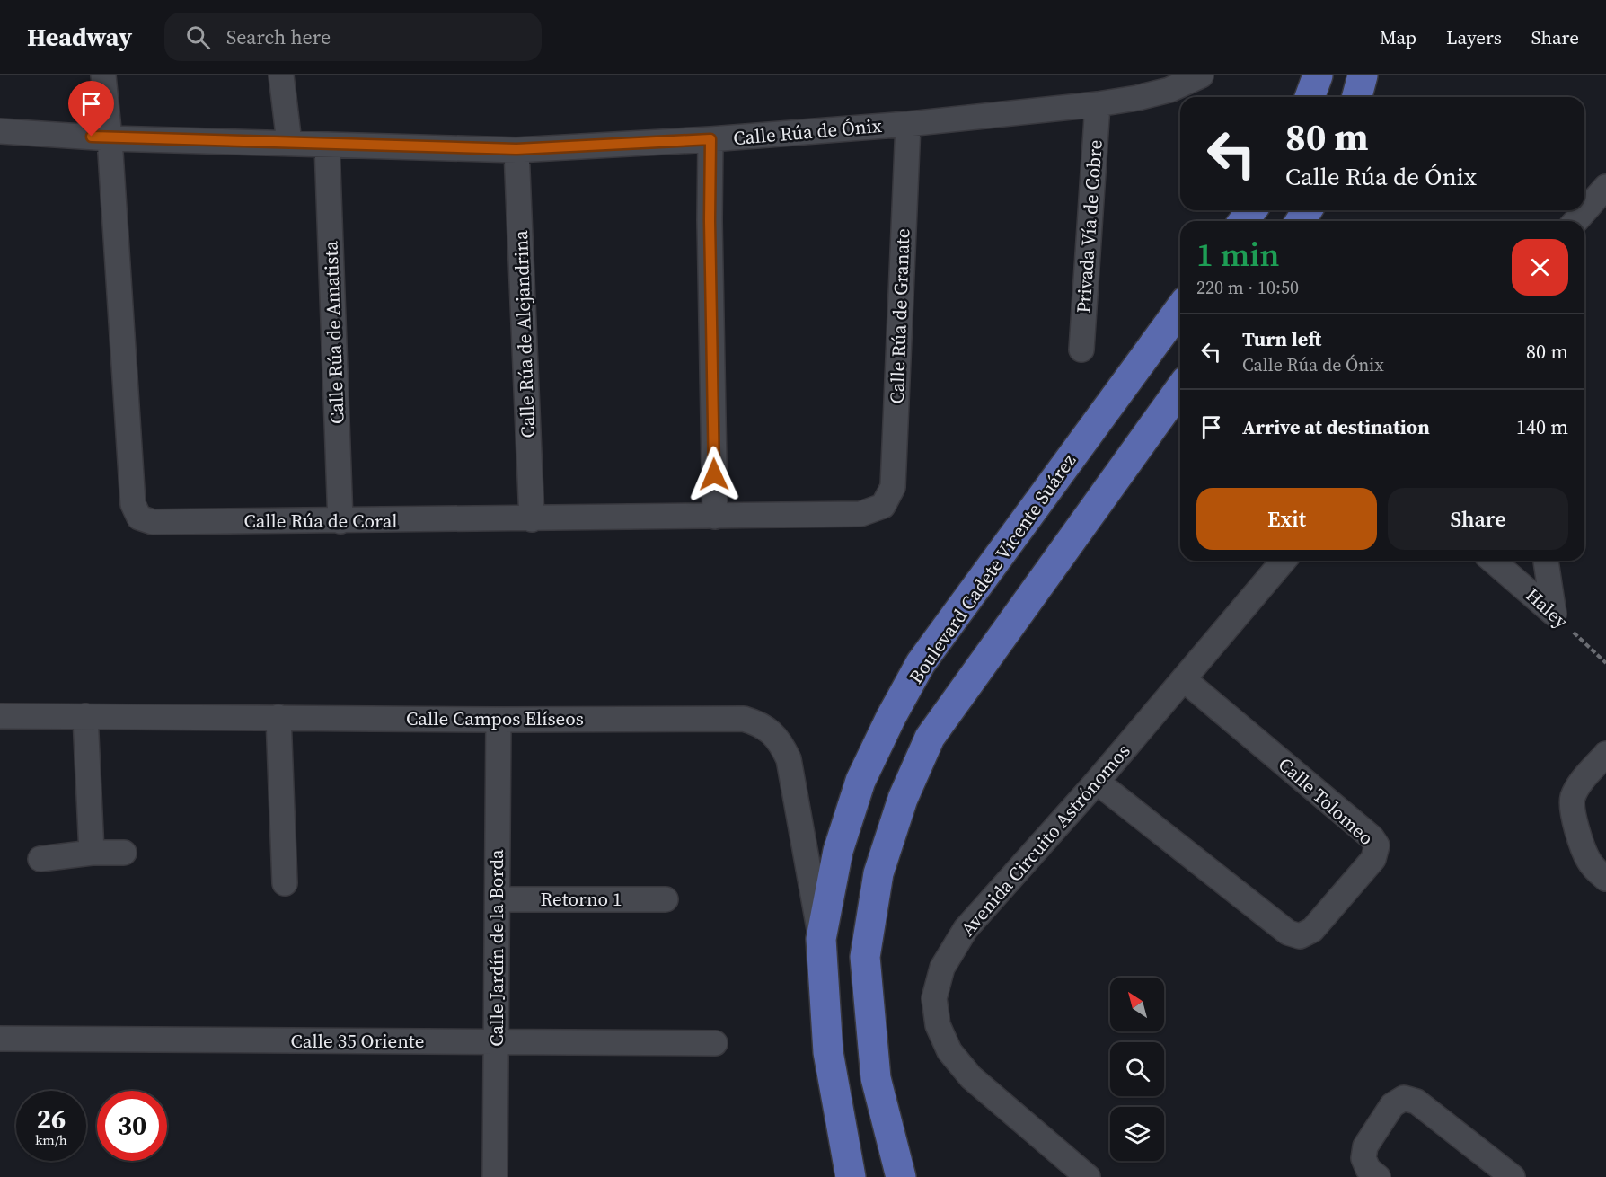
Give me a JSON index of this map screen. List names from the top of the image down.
{
  "streets": {
    "main road": ["Boulevard Cadete Vicente Suárez"],
    "street": [
      "Calle Rúa de Ónix",
      "Privada Vía de Cobre",
      "Calle Rúa de Granate",
      "Calle Rúa de Amatista",
      "Calle Rúa de Alejandrina",
      "Calle Rúa de Coral",
      "Haley",
      "Calle Campos Elíseos",
      "Calle Tolomeo",
      "Avenida Circuito Astrónomos",
      "Retorno 1",
      "Calle Jardín de la Borda",
      "Calle 35 Oriente"
    ]
  },
  "crossings": [
    ["Calle Rúa de Ónix", "Privada Vía de Cobre"],
    ["Calle Rúa de Ónix", "Calle Rúa de Granate"],
    ["Calle Rúa de Ónix", "Calle Rúa de Amatista"],
    ["Calle Rúa de Ónix", "Calle Rúa de Alejandrina"],
    ["Calle Rúa de Ónix", "Calle Rúa de Coral"],
    ["Calle Rúa de Granate", "Calle Rúa de Coral"],
    ["Calle Rúa de Amatista", "Calle Rúa de Coral"],
    ["Calle Rúa de Alejandrina", "Calle Rúa de Coral"],
    ["Boulevard Cadete Vicente Suárez", "Calle Campos Elíseos"],
    ["Calle Campos Elíseos", "Calle Jardín de la Borda"],
    ["Calle Tolomeo", "Avenida Circuito Astrónomos"],
    ["Retorno 1", "Calle Jardín de la Borda"],
    ["Calle Jardín de la Borda", "Calle 35 Oriente"]
  ],
  "north": "top left",
  "page": {
    "header": "Headway",
    "search": "Search here",
    "nav": ["Map", "Layers", "Share"],
    "turn": ["80 m", "Calle Rúa de Ónix"],
    "heading": ["1 min", "220 m · 10:50"],
    "list": [
      {
        "name": "Turn left",
        "note": "Calle Rúa de Ónix",
        "value": "80 m"
      },
      {
        "name": "Arrive at destination",
        "value": "140 m"
      }
    ],
    "buttons": ["Exit", "Share"],
    "speed": "26 km/h",
    "limit": "30"
  }
}
